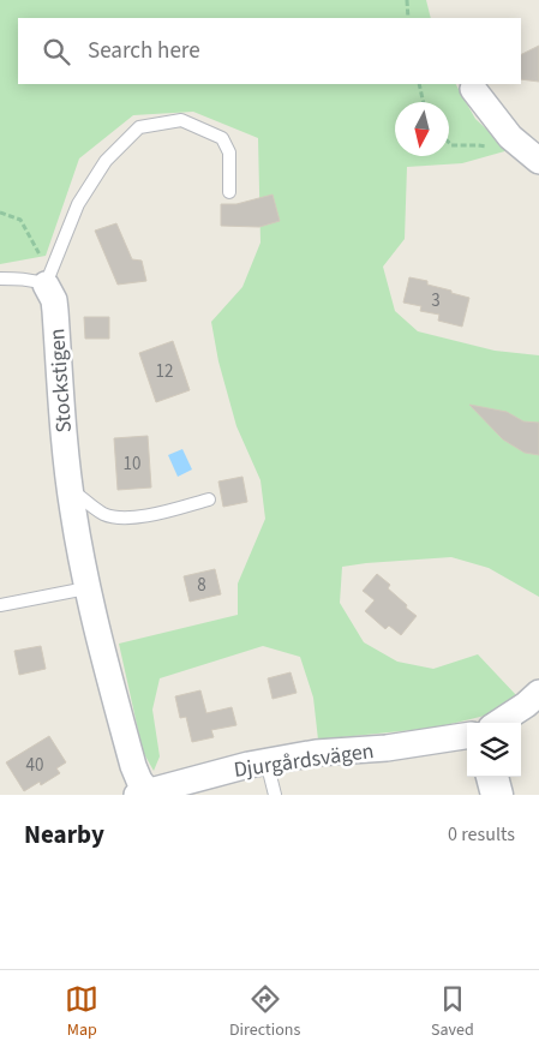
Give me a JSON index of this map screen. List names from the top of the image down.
{
  "streets": {
    "street": ["Stockstigen", "Djurgårdsvägen"]
  },
  "crossings": [
    ["Stockstigen", "Djurgårdsvägen"]
  ],
  "house_numbers": [
    "3",
    "12",
    "10",
    "8",
    "40"
  ],
  "north": "bottom",
  "page": {
    "search": "Search here",
    "heading": ["Nearby", "0 results"],
    "nav": ["Map", "Directions", "Saved"]
  }
}
